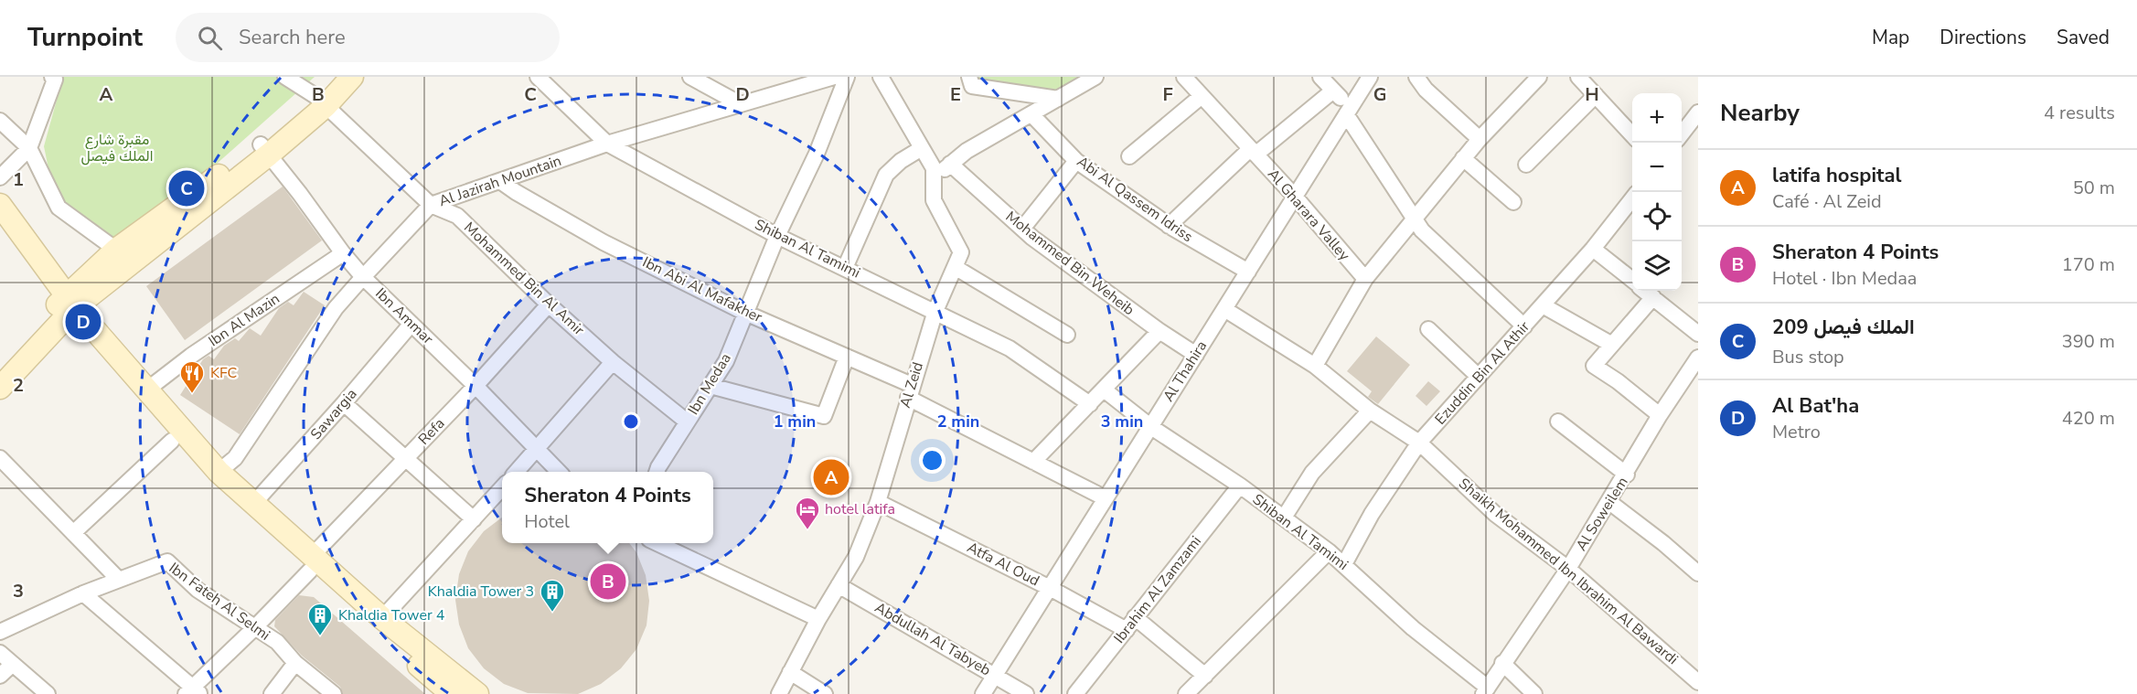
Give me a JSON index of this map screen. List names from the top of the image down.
{
  "streets": {
    "street": [
      "Al Jazirah Mountain",
      "Abi Al Qassem Idriss",
      "Al Gharara Valley",
      "Shiban Al Tamimi",
      "Mohammed Bin Weheib",
      "Mohammed Bin Al Amir",
      "Ibn Abi Al Mafakher",
      "Ibn Ammar",
      "Ibn Al Mazin",
      "Al Thahira",
      "Ezuddin Bin Al Athir",
      "Ibn Medaa",
      "Al Zeid",
      "Sawargia",
      "Refa",
      "Al Soweilem",
      "Atfa Al Oud",
      "Shaikh Mohammed Ibn Ibrahim Al Bawardi",
      "Ibrahim Al Zamzami",
      "Ibn Fateh Al Selmi",
      "Abdullah Al Tabyeb"
    ]
  },
  "crossings": [
    ["Al Jazirah Mountain", "Shiban Al Tamimi"],
    ["Al Jazirah Mountain", "Mohammed Bin Al Amir"],
    ["Al Jazirah Mountain", "Ibn Abi Al Mafakher"],
    ["Al Jazirah Mountain", "Ibn Ammar"],
    ["Abi Al Qassem Idriss", "Al Thahira"],
    ["Al Gharara Valley", "Al Thahira"],
    ["Shiban Al Tamimi", "Al Thahira"],
    ["Shiban Al Tamimi", "Ezuddin Bin Al Athir"],
    ["Shiban Al Tamimi", "Ibn Medaa"],
    ["Shiban Al Tamimi", "Al Zeid"],
    ["Shiban Al Tamimi", "Al Soweilem"],
    ["Shiban Al Tamimi", "Ibrahim Al Zamzami"],
    ["Mohammed Bin Weheib", "Al Thahira"],
    ["Mohammed Bin Al Amir", "Ibn Medaa"],
    ["Mohammed Bin Al Amir", "Refa"],
    ["Ibn Abi Al Mafakher", "Al Thahira"],
    ["Ibn Abi Al Mafakher", "Ibn Medaa"],
    ["Ibn Abi Al Mafakher", "Al Zeid"],
    ["Ibn Ammar", "Ibn Al Mazin"],
    ["Ibn Ammar", "Sawargia"],
    ["Ibn Ammar", "Refa"],
    ["Al Thahira", "Atfa Al Oud"],
    ["Al Thahira", "Shaikh Mohammed Ibn Ibrahim Al Bawardi"],
    ["Al Thahira", "Abdullah Al Tabyeb"],
    ["Ezuddin Bin Al Athir", "Shaikh Mohammed Ibn Ibrahim Al Bawardi"],
    ["Al Zeid", "Atfa Al Oud"],
    ["Al Zeid", "Abdullah Al Tabyeb"],
    ["Refa", "Ibn Fateh Al Selmi"],
    ["Al Soweilem", "Shaikh Mohammed Ibn Ibrahim Al Bawardi"],
    ["Atfa Al Oud", "Ibrahim Al Zamzami"]
  ],
  "parks": ["مقبرة شارع الملك فيصل"],
  "places": {
    "restaurant": ["KFC"],
    "hotel": ["hotel latifa"],
    "building": ["Khaldia Tower 3", "Khaldia Tower 4"]
  },
  "page": {
    "header": "Turnpoint",
    "search": "Search here",
    "nav": ["Map", "Directions", "Saved"],
    "heading": ["Nearby", "4 results"],
    "map_buttons": ["+", "−"],
    "list": [
      {
        "mark": "A",
        "name": "latifa hospital",
        "note": "Café · Al Zeid",
        "value": "50 m"
      },
      {
        "mark": "B",
        "name": "Sheraton 4 Points",
        "note": "Hotel · Ibn Medaa",
        "value": "170 m"
      },
      {
        "mark": "C",
        "name": "الملك فيصل 209",
        "note": "Bus stop",
        "value": "390 m"
      },
      {
        "mark": "D",
        "name": "Al Bat'ha",
        "note": "Metro",
        "value": "420 m"
      }
    ],
    "pins": [
      "C",
      "D",
      "A",
      "B"
    ],
    "popup": ["Sheraton 4 Points", "Hotel"]
  },
  "grid": {
    "columns": [
      "A",
      "B",
      "C",
      "D",
      "E",
      "F",
      "G",
      "H"
    ],
    "rows": ["1", "2", "3"]
  },
  "rings": ["1 min", "2 min", "3 min"]
}
